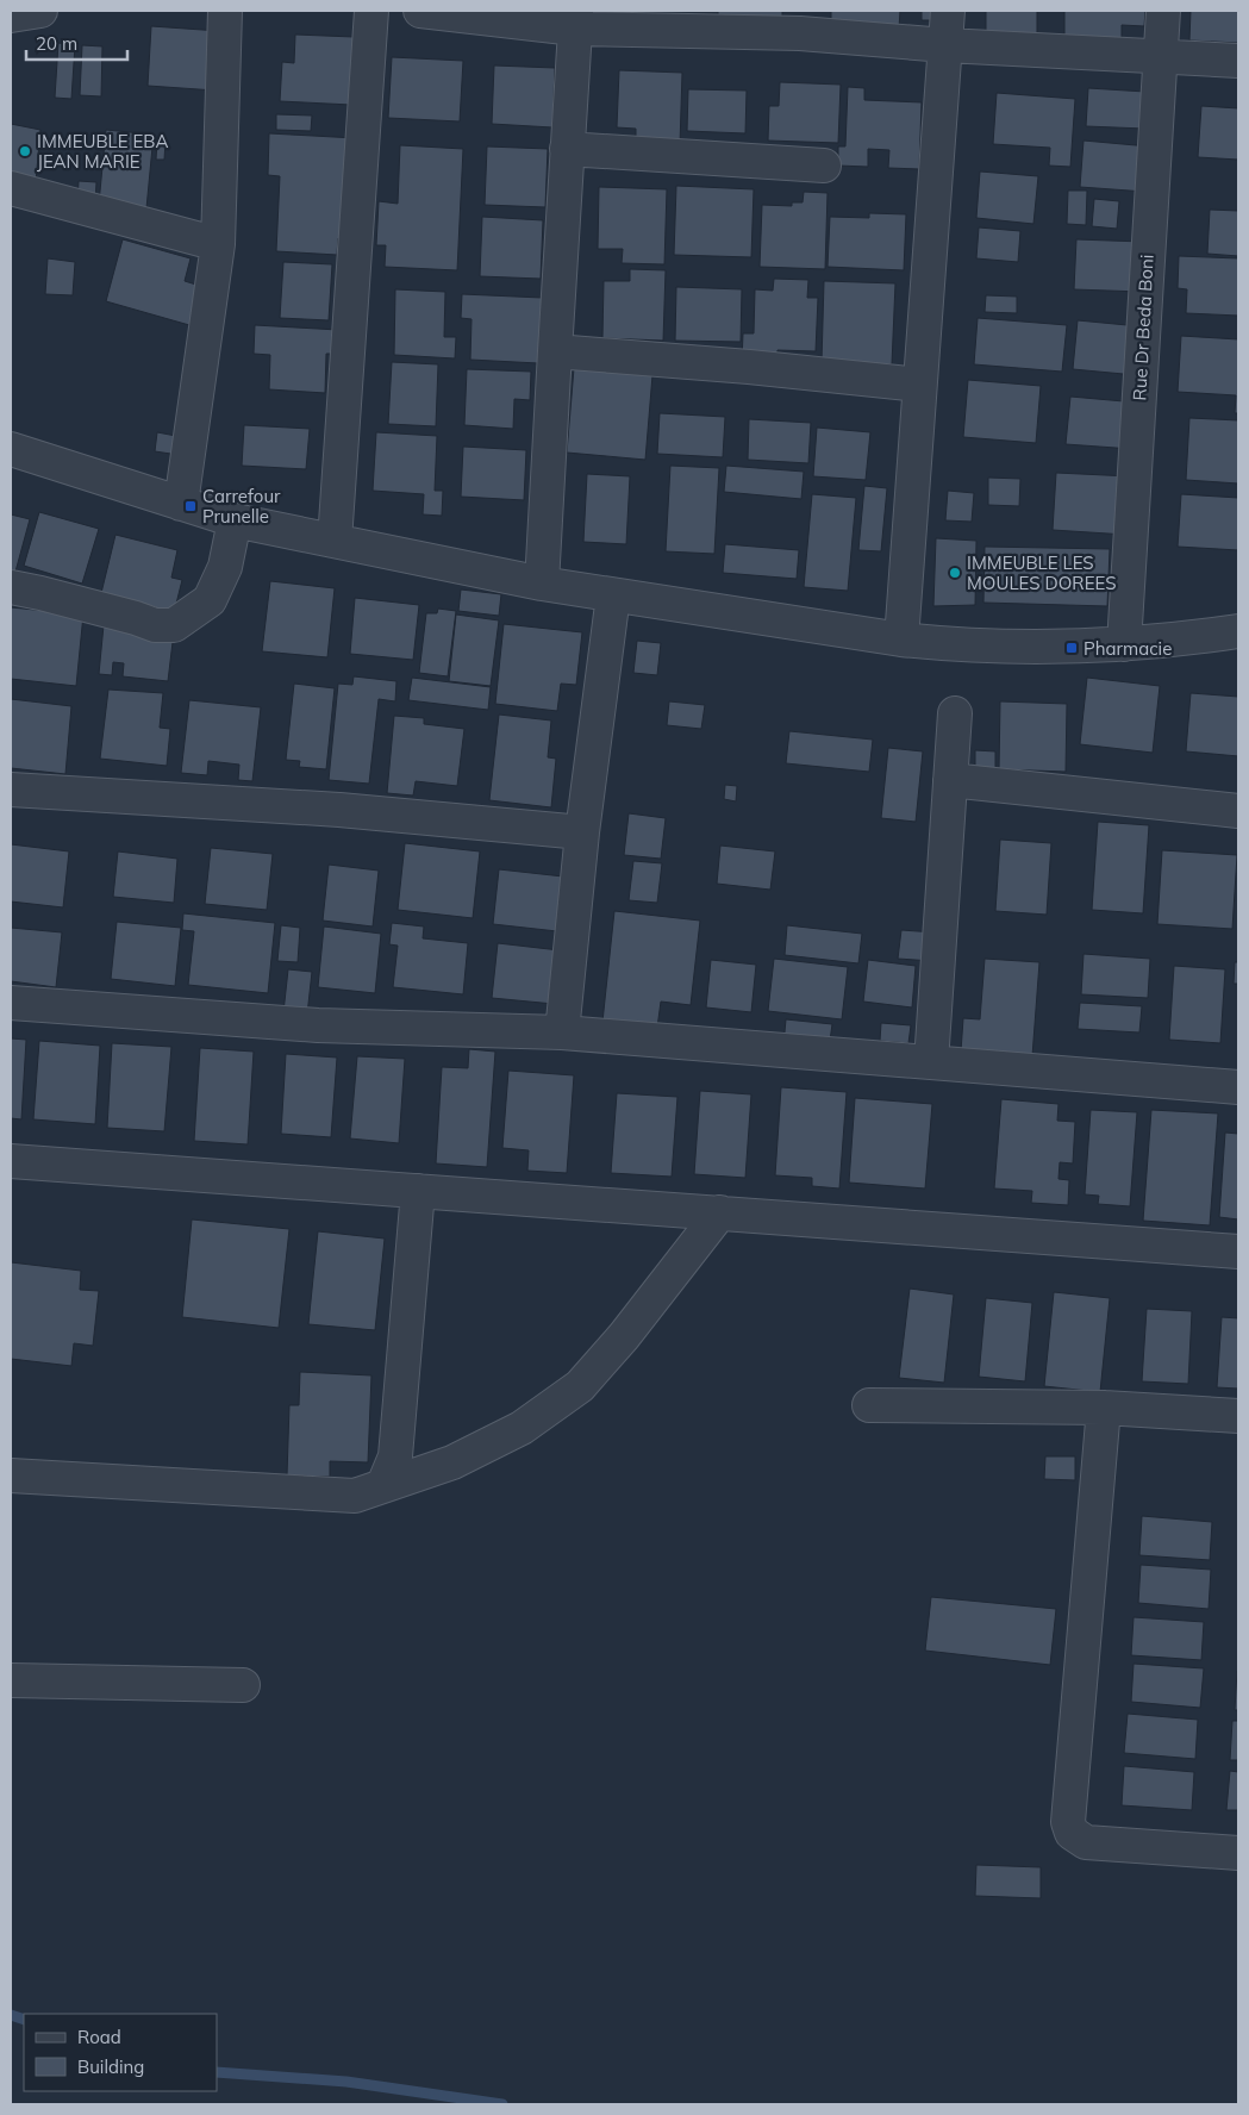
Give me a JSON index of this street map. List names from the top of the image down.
{
  "streets": {
    "street": ["Rue Dr Beda Boni"]
  },
  "places": {
    "other": ["IMMEUBLE EBA JEAN MARIE", "IMMEUBLE LES MOULES DOREES"],
    "transit": ["Carrefour Prunelle", "Pharmacie"]
  },
  "legend": ["Road", "Building"],
  "scale_bar": "20 m"
}
